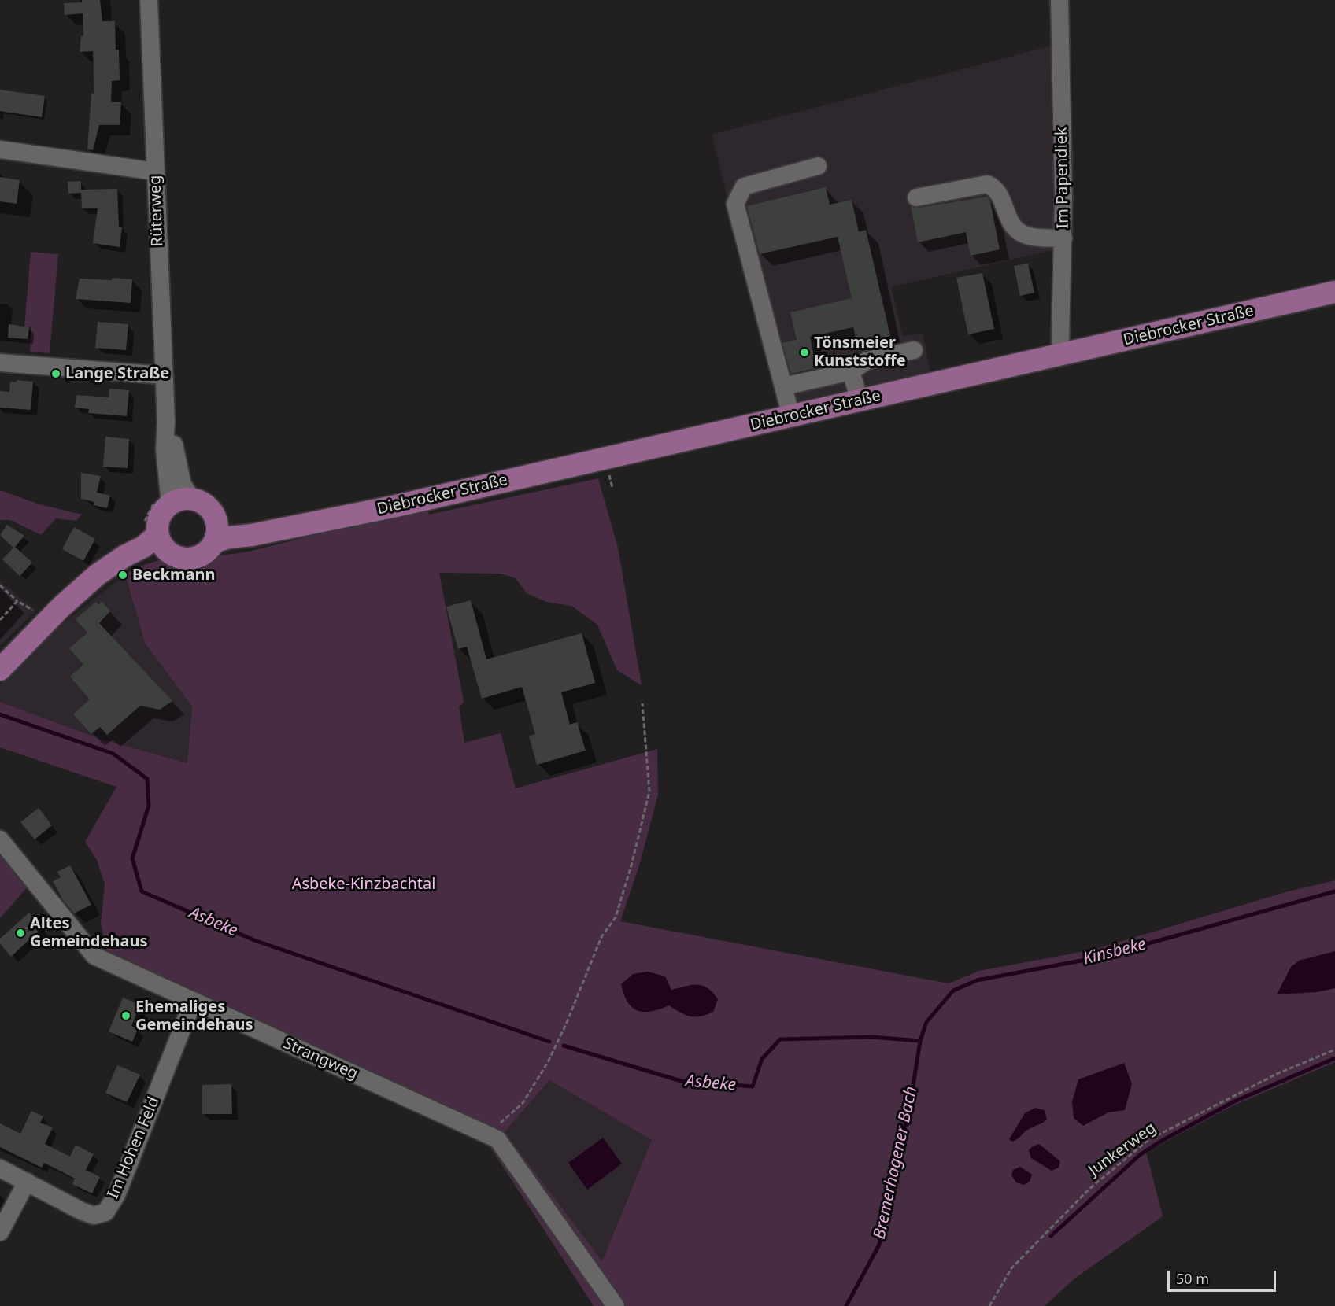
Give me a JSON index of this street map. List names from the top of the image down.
{
  "streets": {
    "main road": ["Diebrocker Straße"],
    "street": [
      "Im Papendiek",
      "Rüterweg",
      "Strangweg",
      "Im Hohen Feld"
    ],
    "path": ["Junkerweg"]
  },
  "crossings": [
    ["Im Papendiek", "Diebrocker Straße"],
    ["Rüterweg", "Diebrocker Straße"],
    ["Strangweg", "Im Hohen Feld"]
  ],
  "water": ["Asbeke", "Kinsbeke", "Bremerhagener Bach"],
  "parks": ["Asbeke-Kinzbachtal"],
  "places": [
    "Tönsmeier Kunststoffe",
    "Lange Straße",
    "Beckmann",
    "Altes Gemeindehaus",
    "Ehemaliges Gemeindehaus"
  ],
  "scale_bar": "50 m"
}
